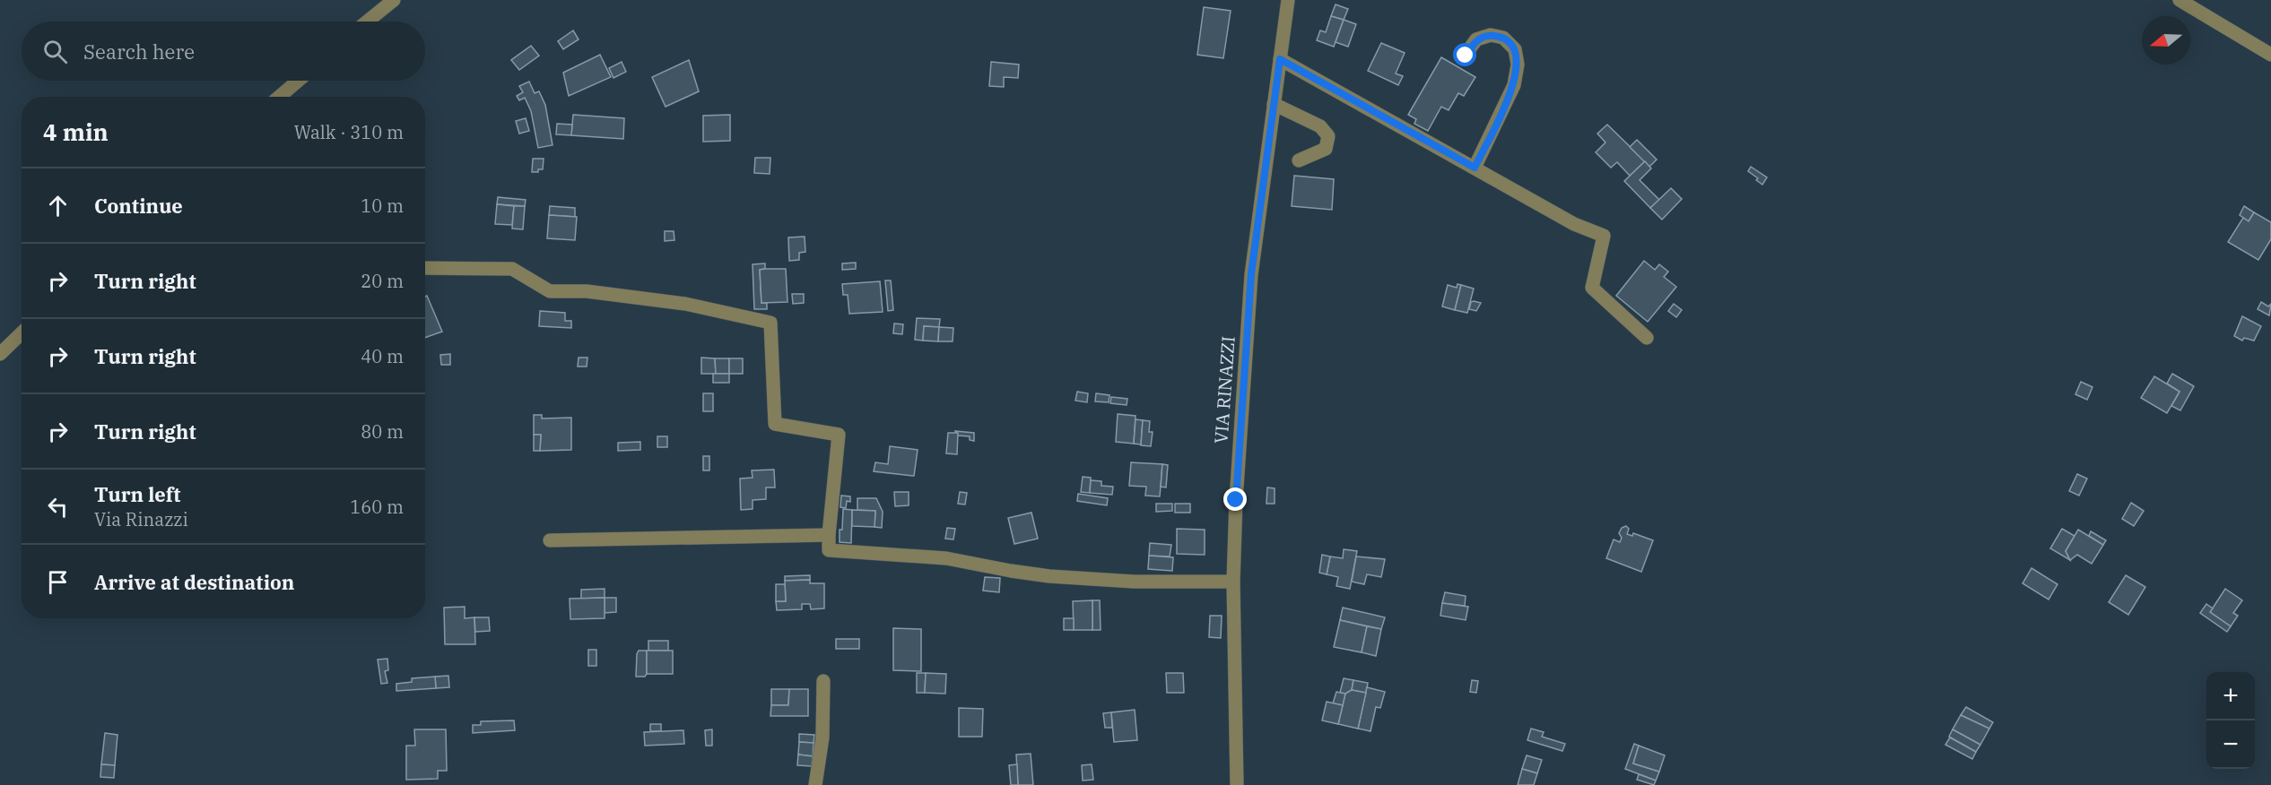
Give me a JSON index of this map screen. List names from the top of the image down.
{
  "streets": {
    "street": ["VIA RINAZZI"]
  },
  "north": "left",
  "page": {
    "search": "Search here",
    "heading": ["4 min", "Walk · 310 m"],
    "list": [
      ["Continue", "10 m"],
      ["Turn right", "20 m"],
      ["Turn right", "40 m"],
      ["Turn right", "80 m"],
      ["Turn left", "Via Rinazzi", "160 m"],
      "Arrive at destination"
    ],
    "map_buttons": ["+", "−"]
  }
}
